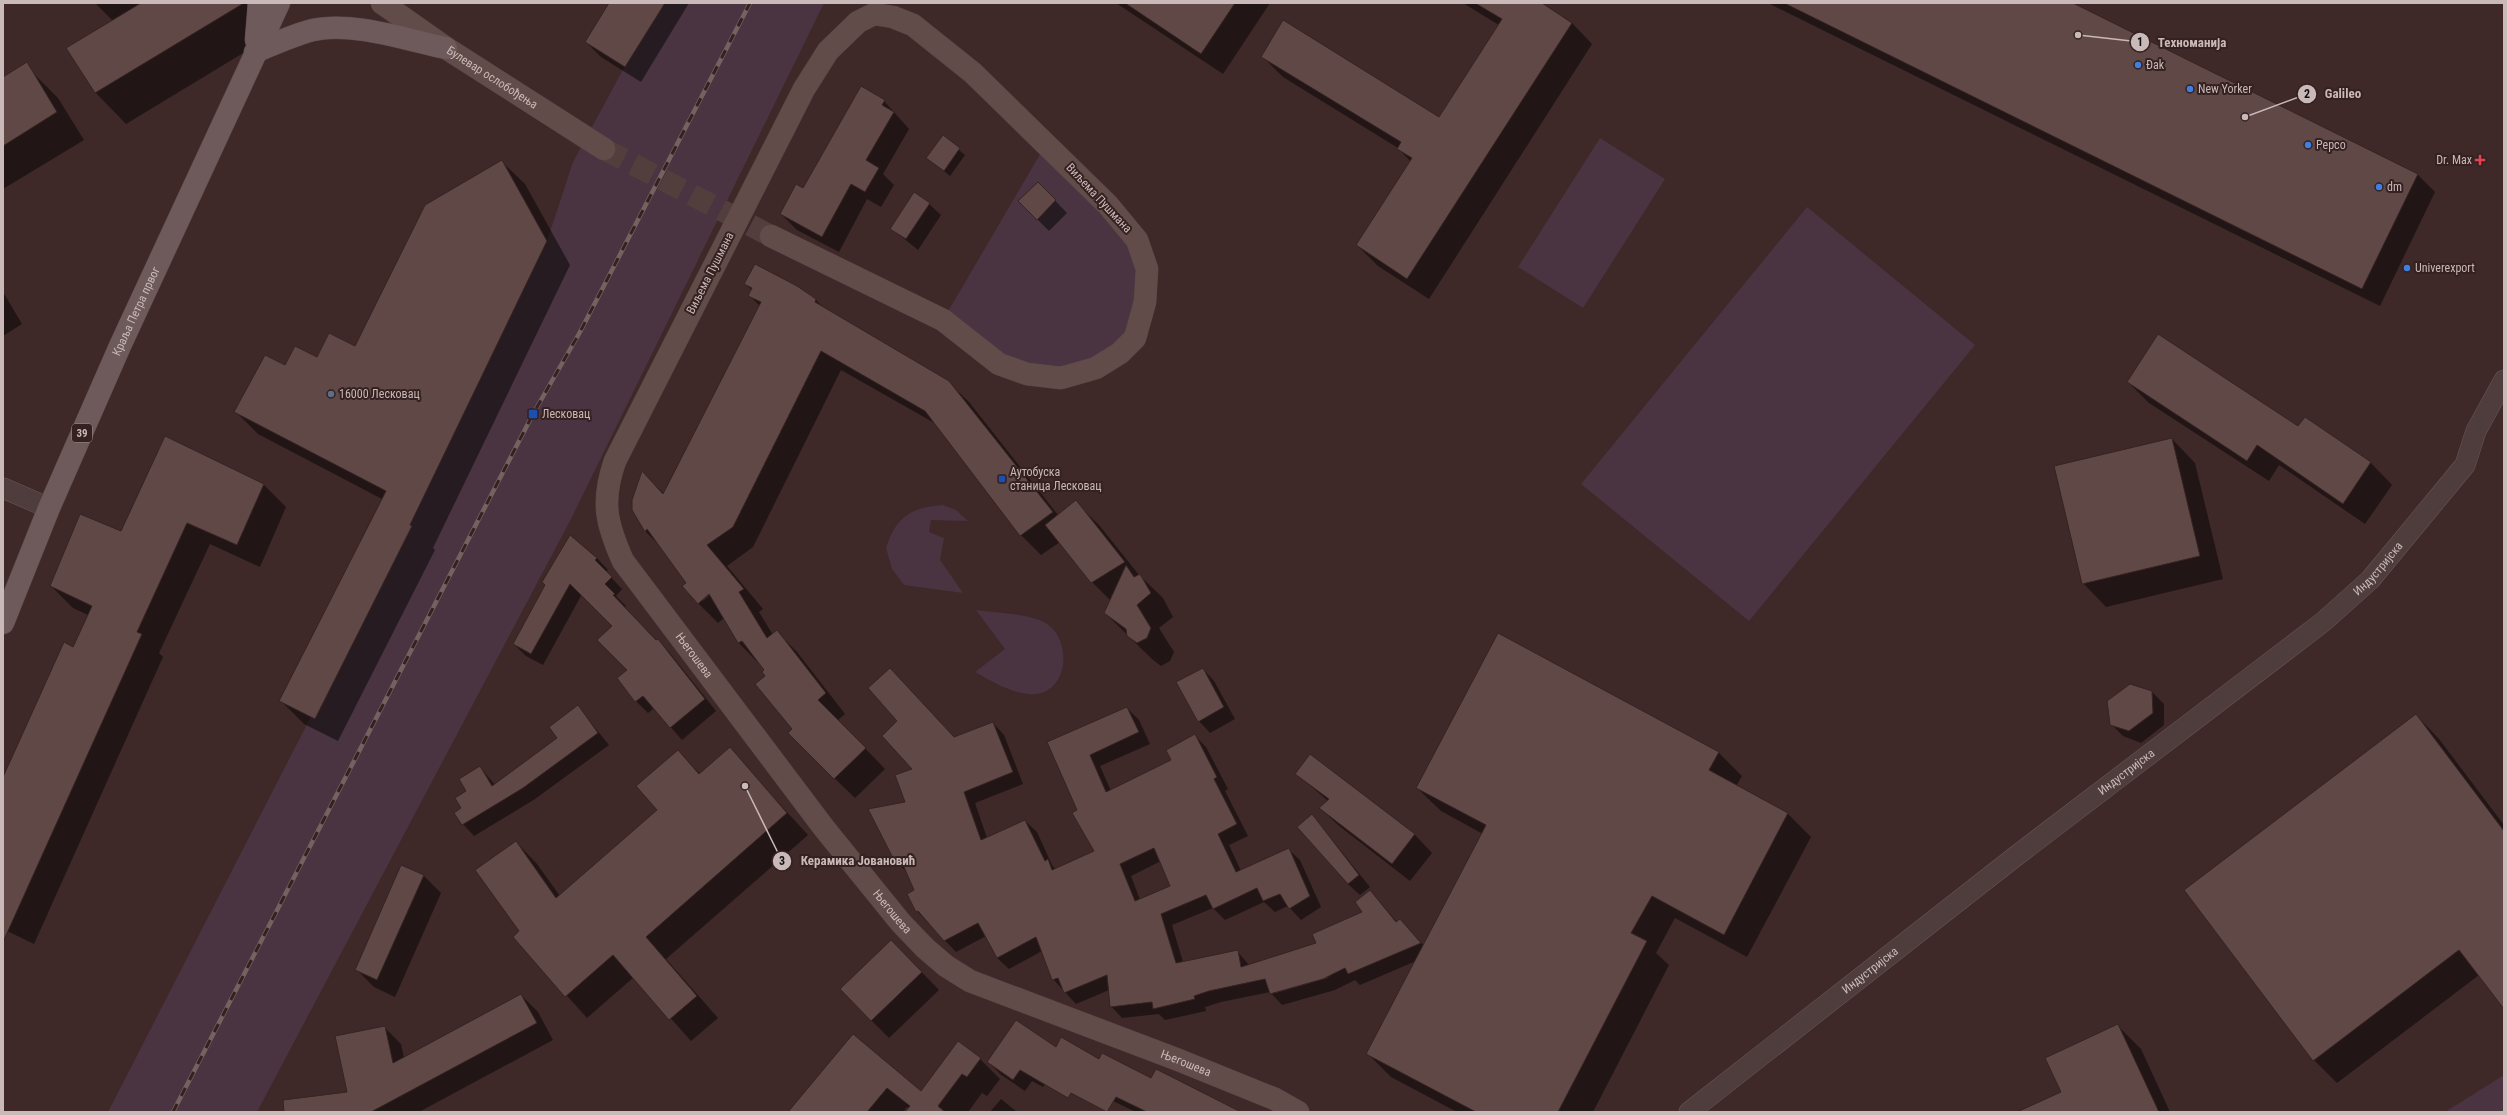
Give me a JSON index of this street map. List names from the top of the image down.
{
  "streets": {
    "main road": ["Краља Петра првог", "39"],
    "street": [
      "Булевар ослобођења",
      "Виљема Пушмана",
      "Индустријска",
      "Његошева"
    ]
  },
  "crossings": [
    ["Виљема Пушмана", "Његошева"]
  ],
  "places": {
    "other": [
      "Техноманија",
      "Đak",
      "New Yorker",
      "Galileo",
      "Pepco",
      "dm",
      "Univerexport",
      "16000 Лесковац",
      "Керамика Јовановић"
    ],
    "health": ["Dr. Max"],
    "transit": ["Лесковац", "Аутобуска станица Лесковац"]
  }
}
